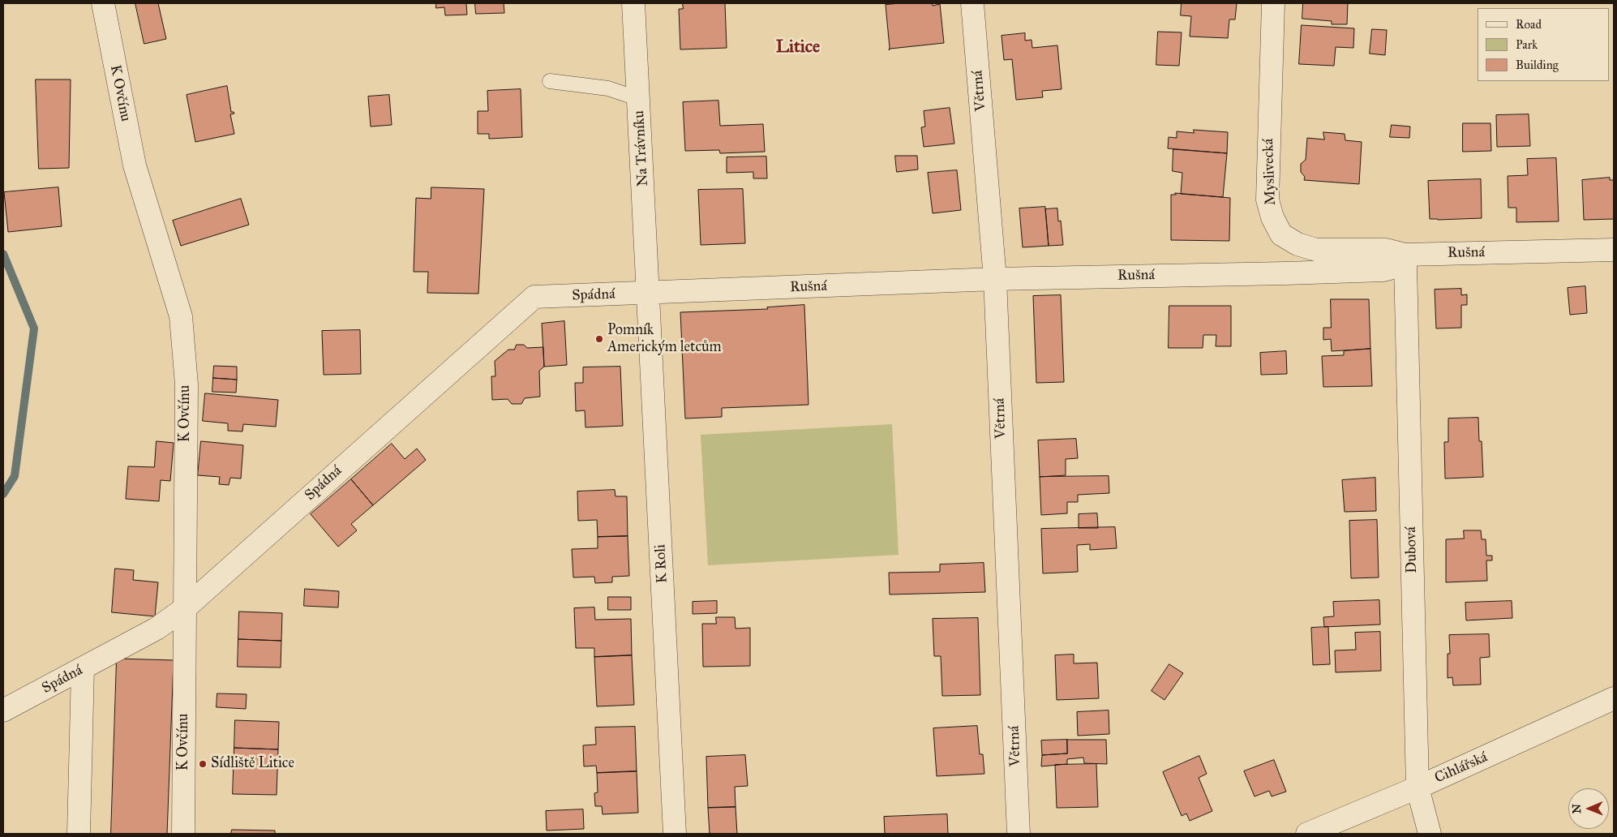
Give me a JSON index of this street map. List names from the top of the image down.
{
  "streets": {
    "street": [
      "Větrná",
      "K Ovčínu",
      "Na Trávníku",
      "Myslivecká",
      "Rušná",
      "Spádná",
      "Dubová",
      "K Roli",
      "Cihlářská"
    ]
  },
  "crossings": [
    ["Větrná", "Rušná"],
    ["K Ovčínu", "Spádná"],
    ["Na Trávníku", "Rušná"],
    ["Na Trávníku", "Spádná"],
    ["Na Trávníku", "K Roli"],
    ["Myslivecká", "Rušná"],
    ["Myslivecká", "Dubová"],
    ["Rušná", "Spádná"],
    ["Rušná", "Dubová"],
    ["Rušná", "K Roli"],
    ["Spádná", "K Roli"],
    ["Dubová", "Cihlářská"]
  ],
  "districts": ["Litice"],
  "places": ["Pomník Americkým letcům", "Sídliště Litice"],
  "legend": ["Road", "Park", "Building"],
  "north": "left"
}
